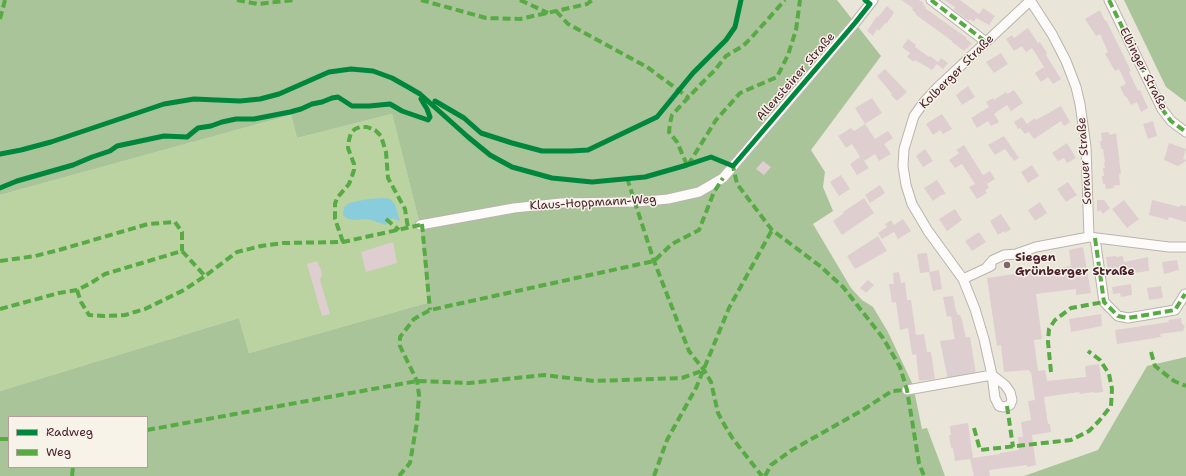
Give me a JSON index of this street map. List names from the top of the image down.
{
  "streets": {
    "street": [
      "Elbinger Straße",
      "Kolberger Straße",
      "Allensteiner Straße",
      "Sorauer Straße",
      "Klaus-Hoppmann-Weg"
    ]
  },
  "crossings": [
    ["Kolberger Straße", "Sorauer Straße"],
    ["Allensteiner Straße", "Klaus-Hoppmann-Weg"]
  ],
  "places": ["Siegen Grünberger Straße"],
  "legend": ["Radweg", "Weg"]
}
